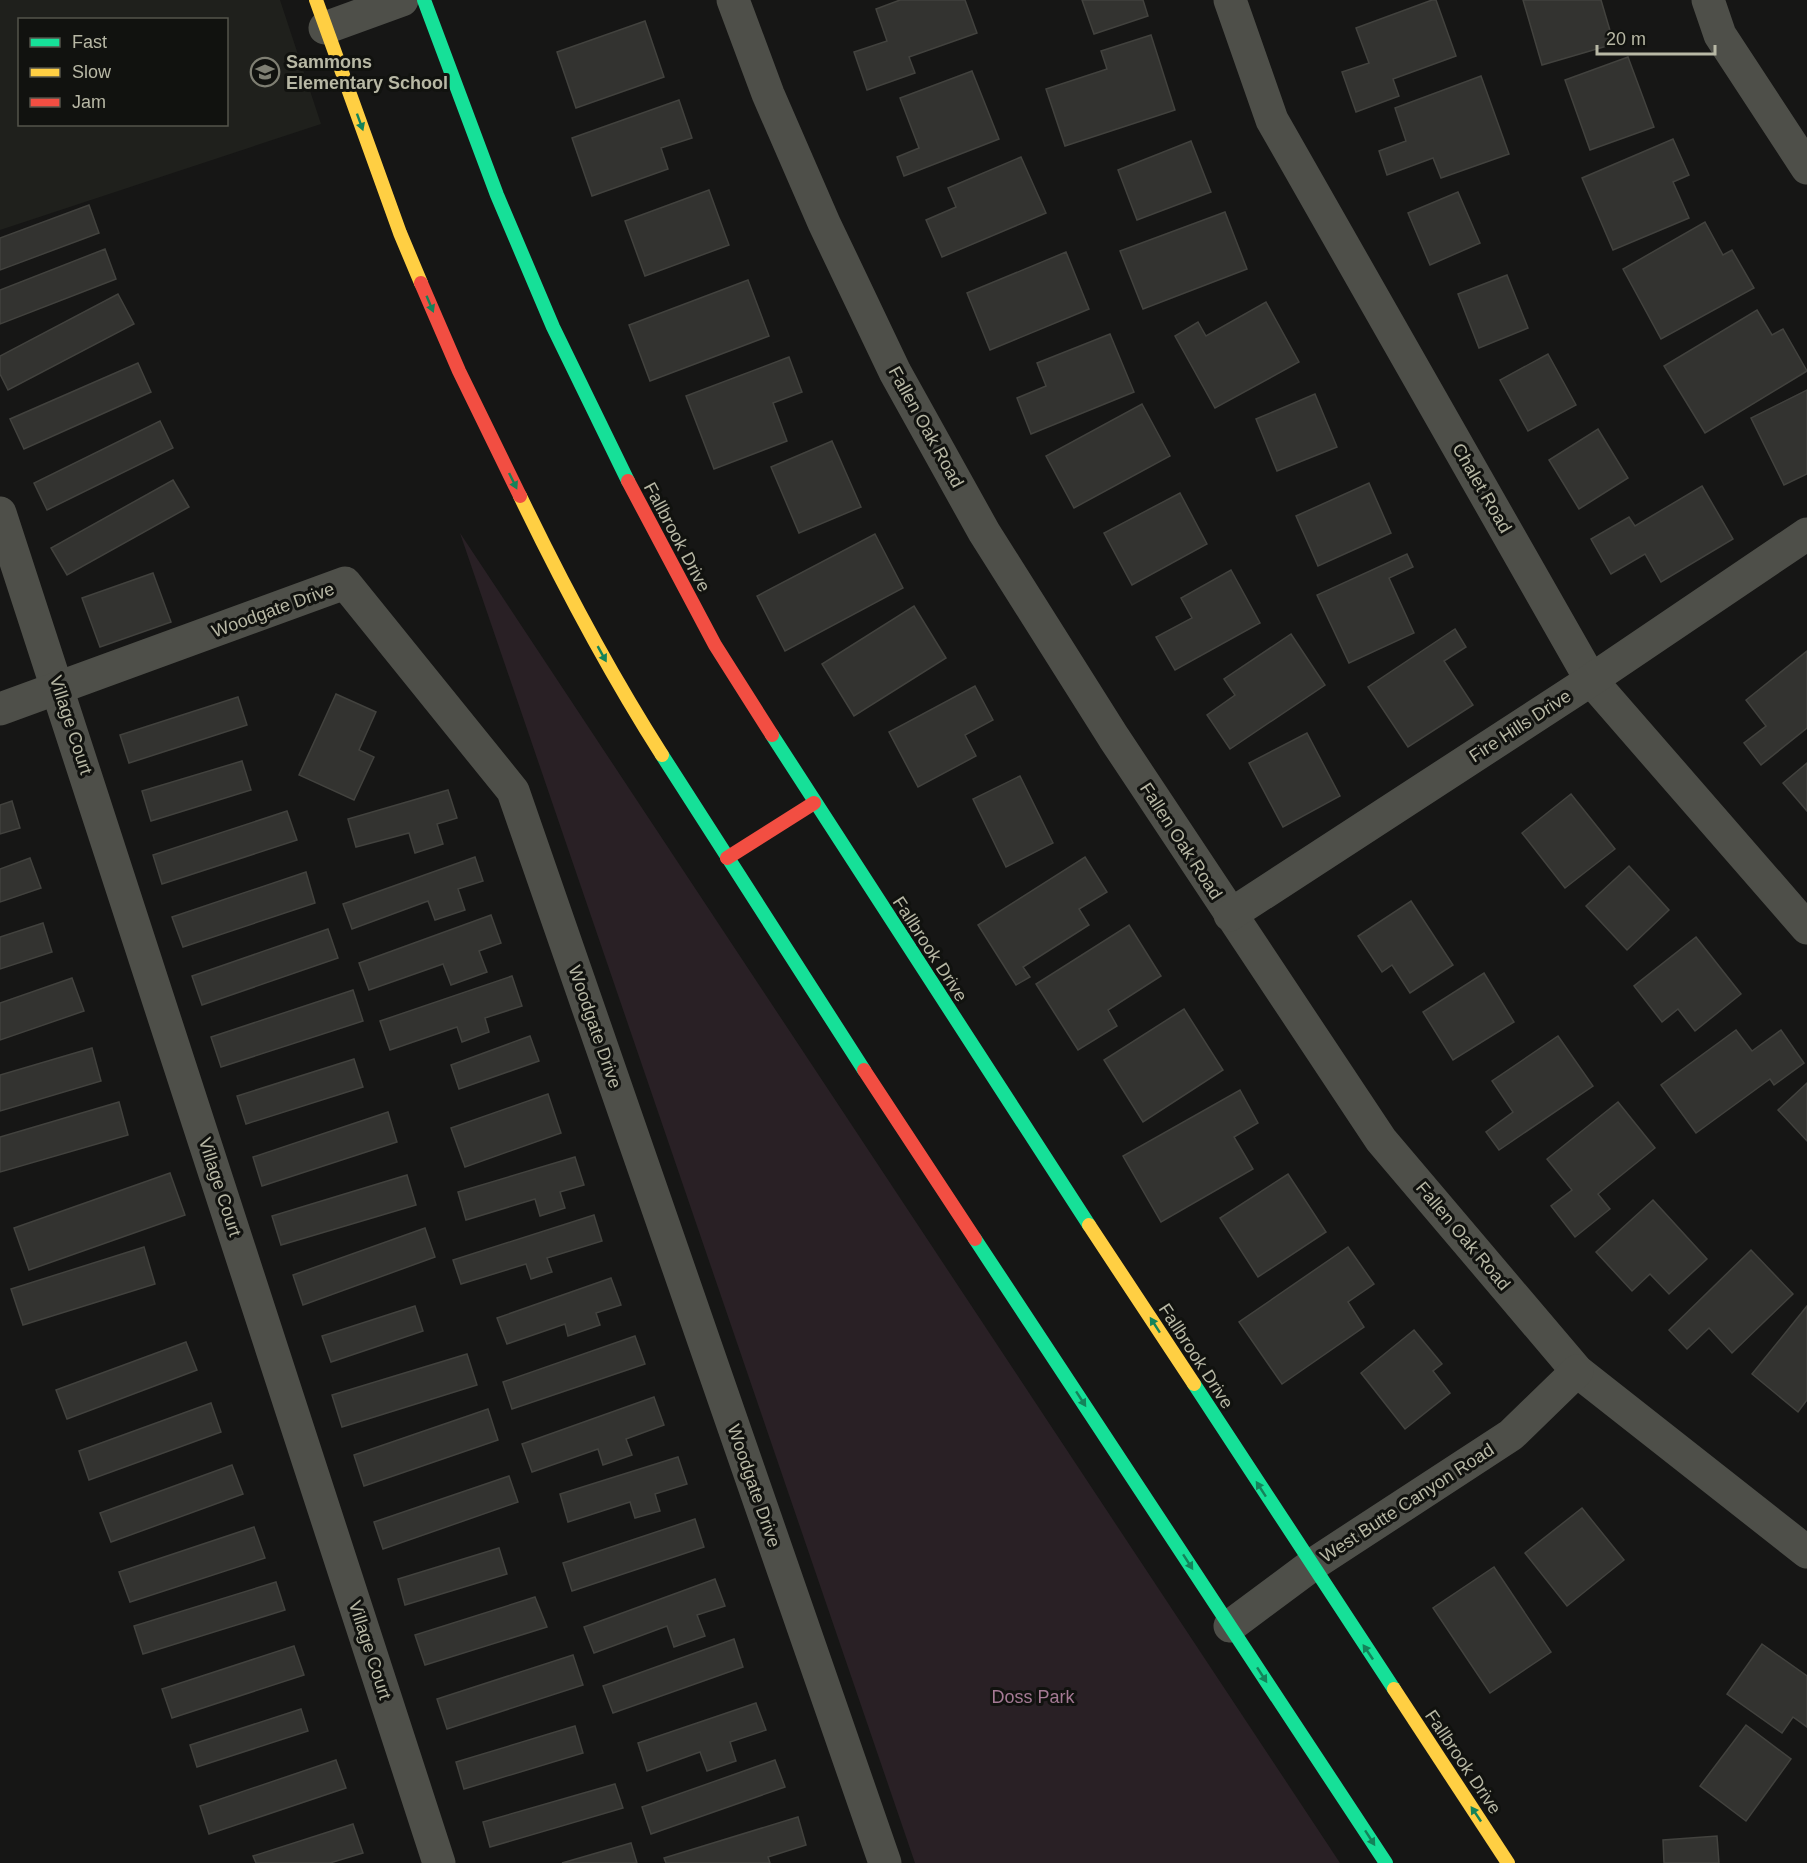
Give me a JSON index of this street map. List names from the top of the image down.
{
  "streets": {
    "main road": ["Fallbrook Drive"],
    "street": [
      "Fallen Oak Road",
      "Chalet Road",
      "Woodgate Drive",
      "Village Court",
      "Fire Hills Drive",
      "West Butte Canyon Road"
    ]
  },
  "crossings": [
    ["Fallen Oak Road", "Fire Hills Drive"],
    ["Fallen Oak Road", "West Butte Canyon Road"],
    ["Chalet Road", "Fire Hills Drive"],
    ["Fallbrook Drive", "West Butte Canyon Road"],
    ["Woodgate Drive", "Village Court"]
  ],
  "parks": ["Doss Park"],
  "places": {
    "school or university": ["Sammons Elementary School"]
  },
  "legend": ["Fast", "Slow", "Jam"],
  "scale_bar": "20 m"
}
